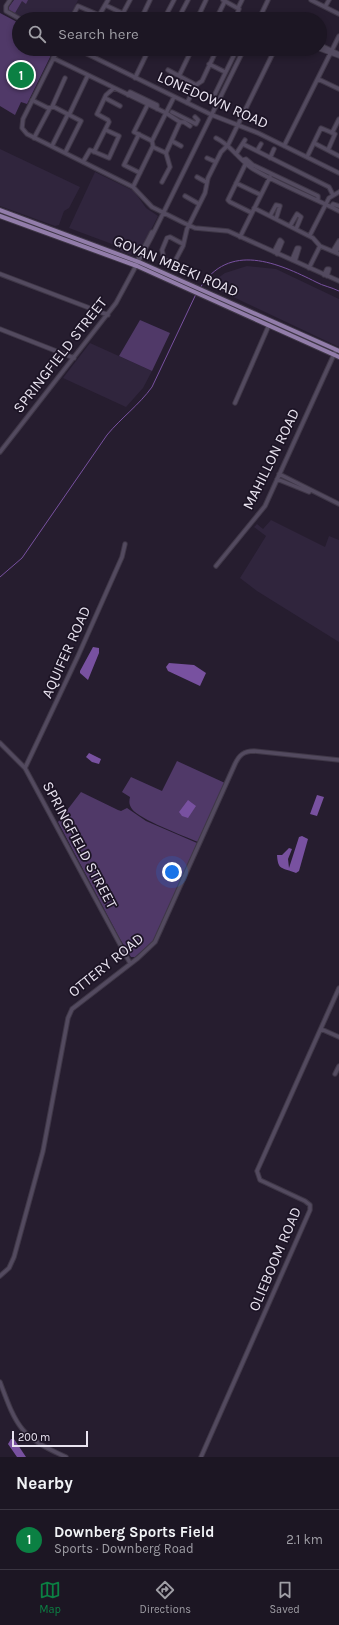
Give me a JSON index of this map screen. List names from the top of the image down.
{
  "streets": {
    "main road": ["GOVAN MBEKI ROAD"],
    "street": [
      "LONEDOWN ROAD",
      "SPRINGFIELD STREET",
      "MAHILLON ROAD",
      "AQUIFER ROAD",
      "OTTERY ROAD",
      "OLIEBOOM ROAD"
    ]
  },
  "crossings": [
    ["LONEDOWN ROAD", "SPRINGFIELD STREET"],
    ["GOVAN MBEKI ROAD", "SPRINGFIELD STREET"],
    ["GOVAN MBEKI ROAD", "MAHILLON ROAD"],
    ["SPRINGFIELD STREET", "AQUIFER ROAD"],
    ["SPRINGFIELD STREET", "OTTERY ROAD"]
  ],
  "scale_bar": "200 m",
  "page": {
    "search": "Search here",
    "pins": "1",
    "scale": "200 m",
    "heading": "Nearby",
    "list": [
      {
        "mark": "1",
        "name": "Downberg Sports Field",
        "note": "Sports · Downberg Road",
        "value": "2.1 km"
      }
    ],
    "nav": ["Map", "Directions", "Saved"]
  }
}
